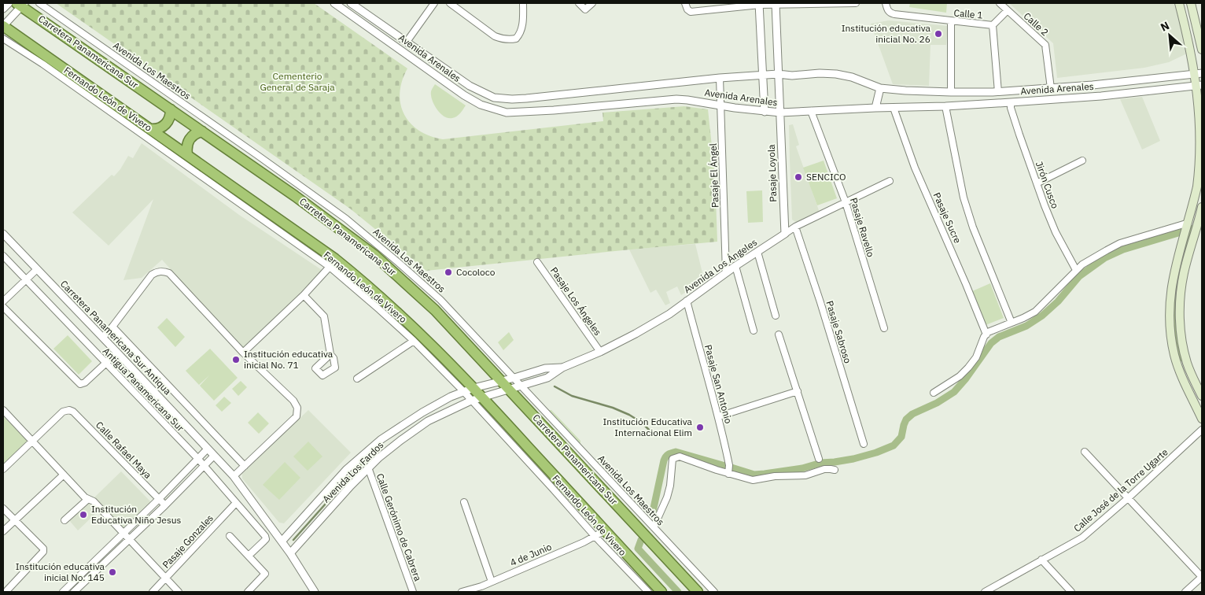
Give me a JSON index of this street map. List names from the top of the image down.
{
  "streets": {
    "highway": ["Carretera Panamericana Sur"],
    "street": [
      "Calle 1",
      "Calle 2",
      "Avenida Arenales",
      "Avenida Los Maestros",
      "Fernando León de Vivero",
      "Pasaje Loyola",
      "Pasaje El Ángel",
      "Jirón Cusco",
      "Pasaje Sucre",
      "Pasaje Ravello",
      "Avenida Los Ángeles",
      "Pasaje Los Ángeles",
      "Pasaje Sabroso",
      "Carretera Panamericana Sur Antiqua",
      "Pasaje San Antonio",
      "Antigua Panamericana Sur",
      "Calle Rafael Maya",
      "Avenida Los Fardos",
      "Calle José de la Torre Ugarte",
      "Calle Gerónimo de Cabrera",
      "Pasaje Gonzales",
      "4 de Junio"
    ]
  },
  "crossings": [
    ["Calle 1", "Calle 2"],
    ["Calle 2", "Avenida Arenales"],
    ["Carretera Panamericana Sur", "Avenida Los Ángeles"],
    ["Avenida Arenales", "Pasaje Loyola"],
    ["Avenida Arenales", "Pasaje El Ángel"],
    ["Avenida Arenales", "Jirón Cusco"],
    ["Avenida Arenales", "Pasaje Sucre"],
    ["Avenida Arenales", "Pasaje Ravello"],
    ["Avenida Los Maestros", "Avenida Los Ángeles"],
    ["Fernando León de Vivero", "Avenida Los Fardos"],
    ["Fernando León de Vivero", "4 de Junio"],
    ["Pasaje Loyola", "Avenida Los Ángeles"],
    ["Pasaje El Ángel", "Avenida Los Ángeles"],
    ["Pasaje Ravello", "Avenida Los Ángeles"],
    ["Avenida Los Ángeles", "Pasaje Los Ángeles"],
    ["Avenida Los Ángeles", "Pasaje Sabroso"],
    ["Avenida Los Ángeles", "Pasaje San Antonio"],
    ["Avenida Los Ángeles", "Avenida Los Fardos"],
    ["Carretera Panamericana Sur Antiqua", "Avenida Los Fardos"],
    ["Antigua Panamericana Sur", "Pasaje Gonzales"],
    ["Avenida Los Fardos", "Calle Gerónimo de Cabrera"]
  ],
  "parks": ["Cementerio General de Saraja"],
  "places": [
    "Institución educativa inicial No. 26",
    "SENCICO",
    "Cocoloco",
    "Institución educativa inicial No. 71",
    "Institución Educativa Internacional Elim",
    "Institución Educativa Niño Jesus",
    "Institución educativa inicial No. 145"
  ],
  "north": "top left"
}
